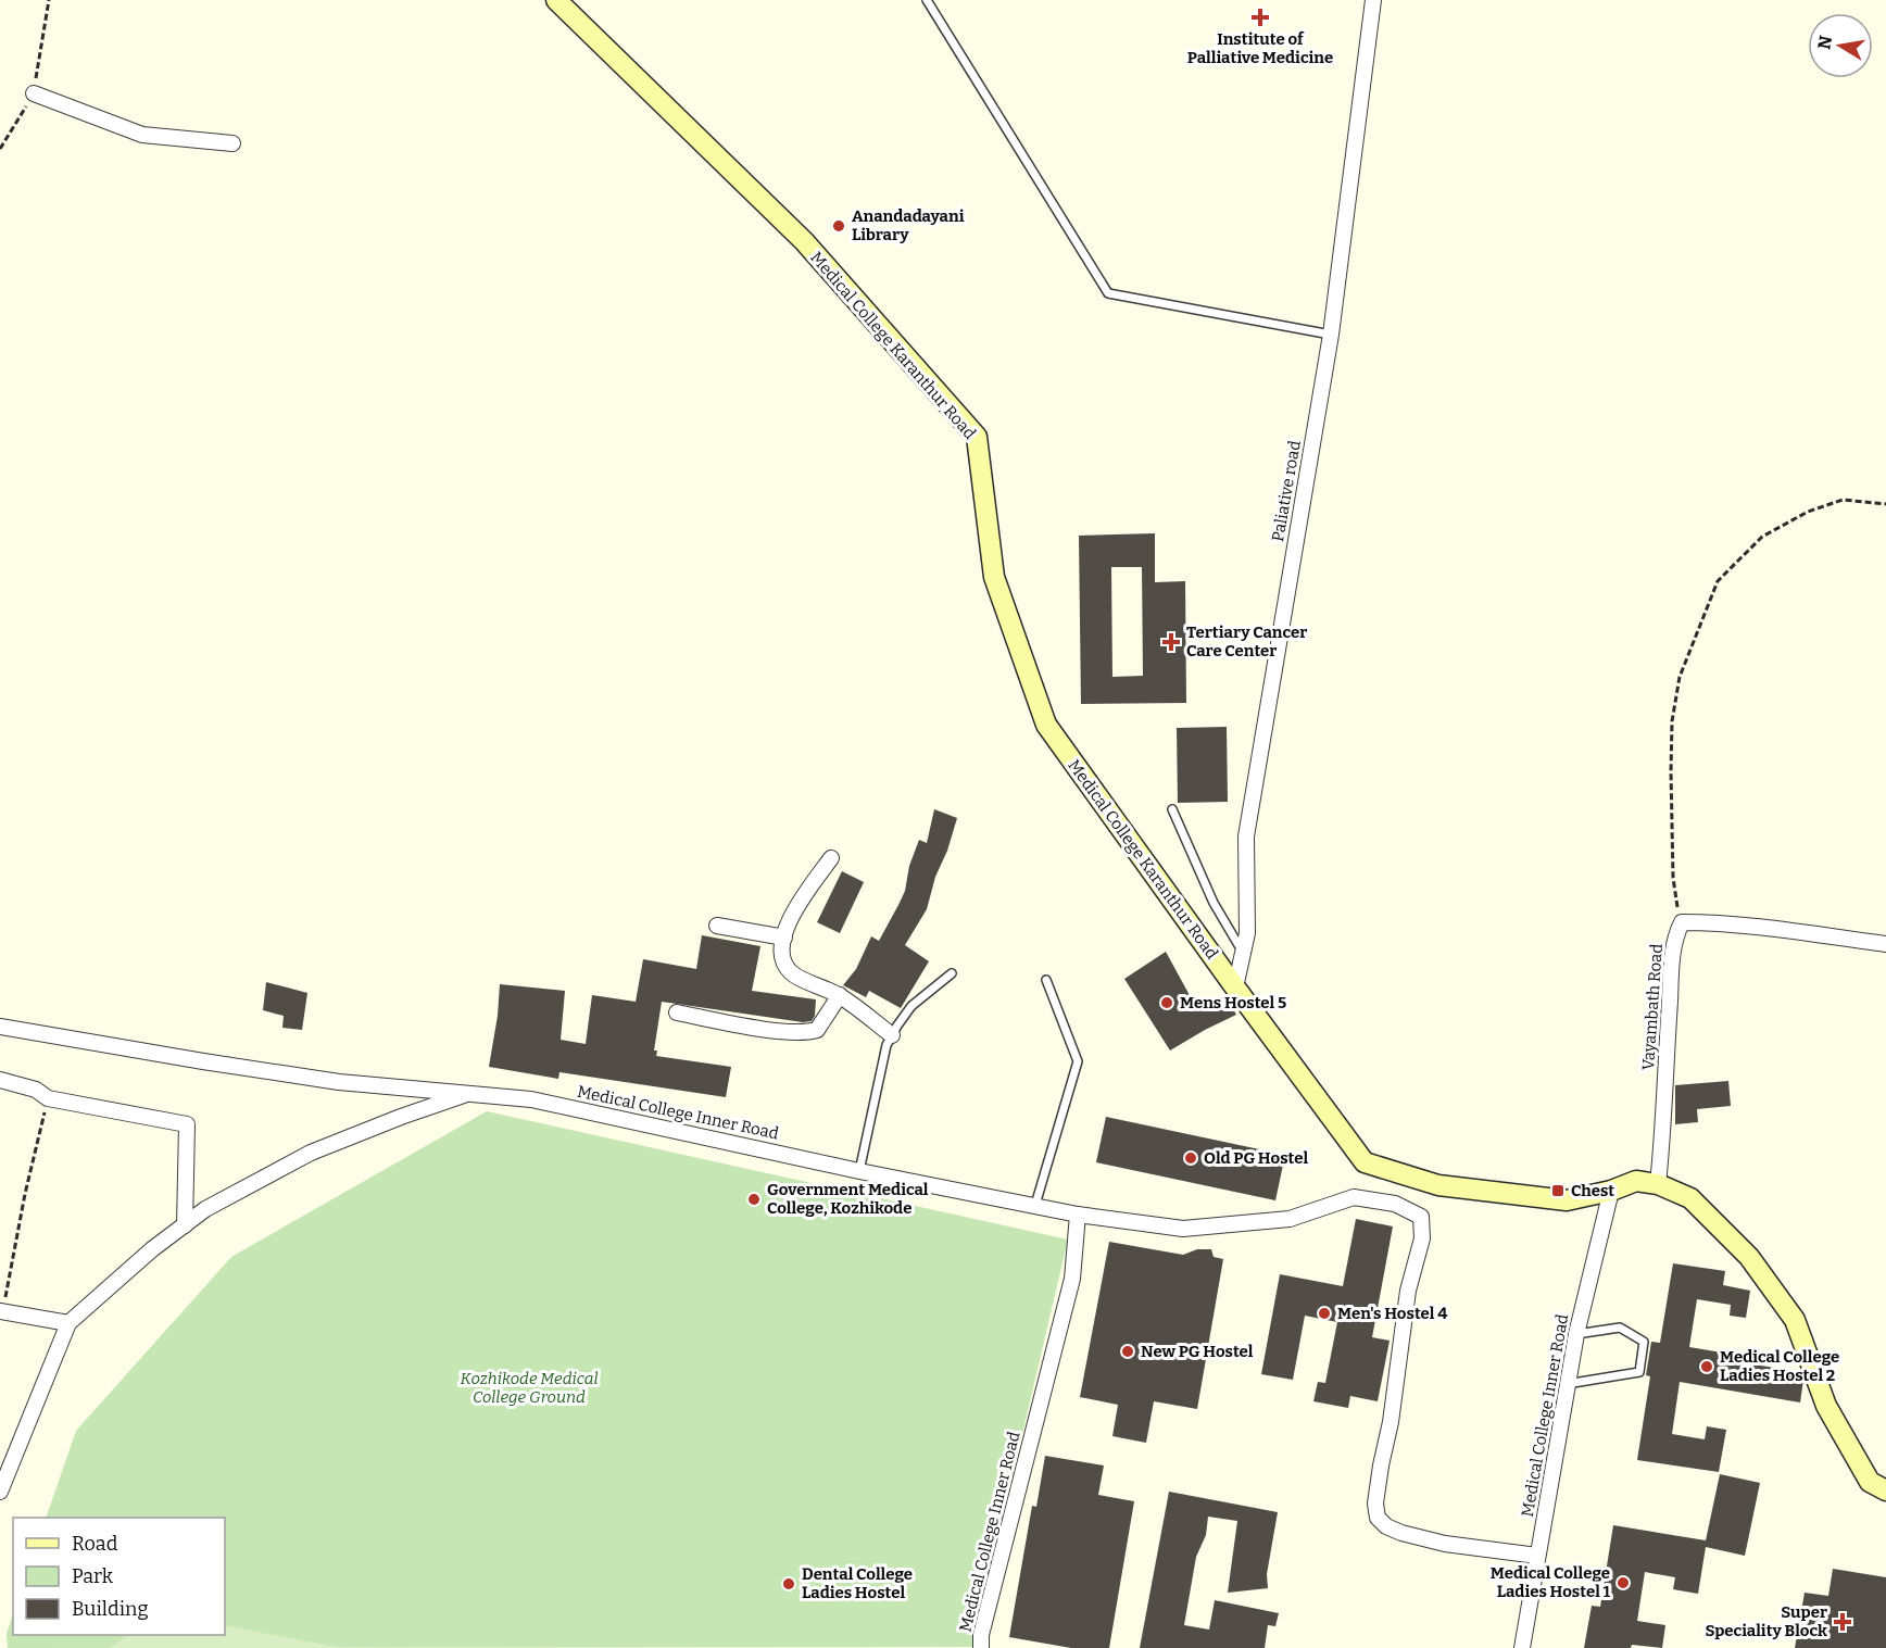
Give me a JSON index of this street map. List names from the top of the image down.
{
  "streets": {
    "main road": ["Medical College Karanthur Road"],
    "street": ["Paliative road", "Vayambath Road", "Medical College Inner Road"]
  },
  "crossings": [
    ["Medical College Karanthur Road", "Paliative road"],
    ["Medical College Karanthur Road", "Vayambath Road"],
    ["Medical College Karanthur Road", "Medical College Inner Road"]
  ],
  "parks": ["Kozhikode Medical College Ground"],
  "places": {
    "health": ["Institute of Palliative Medicine", "Tertiary Cancer Care Center", "Super Speciality Block"],
    "other": [
      "Anandadayani Library",
      "Mens Hostel 5",
      "Old PG Hostel",
      "Government Medical College, Kozhikode",
      "Men's Hostel 4",
      "New PG Hostel",
      "Medical College Ladies Hostel 2",
      "Medical College Ladies Hostel 1",
      "Dental College Ladies Hostel"
    ],
    "transit": ["Chest"]
  },
  "legend": ["Road", "Park", "Building"],
  "north": "left"
}
